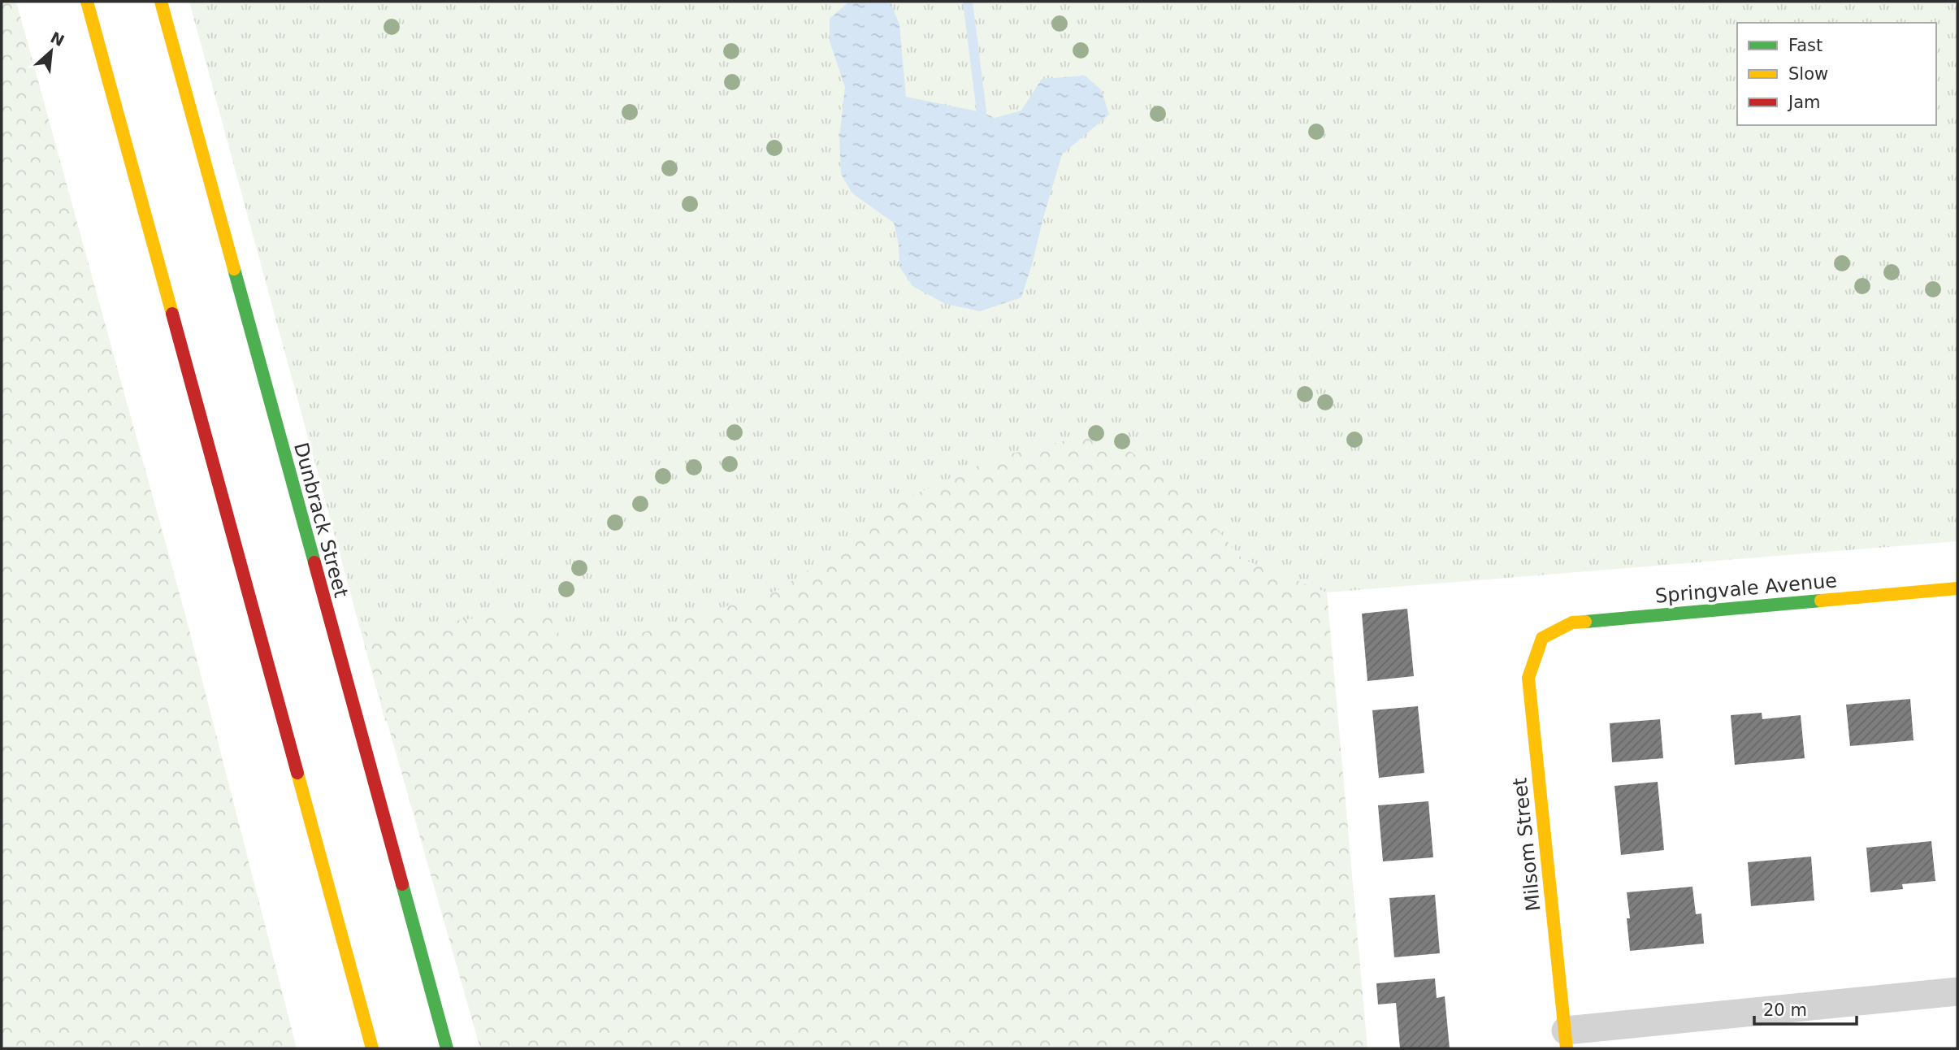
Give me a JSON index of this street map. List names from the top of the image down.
{
  "streets": {
    "main road": ["Dunbrack Street", "Springvale Avenue", "Milsom Street"]
  },
  "crossings": [
    ["Springvale Avenue", "Milsom Street"]
  ],
  "legend": ["Fast", "Slow", "Jam"],
  "scale_bar": "20 m",
  "north": "top right"
}
